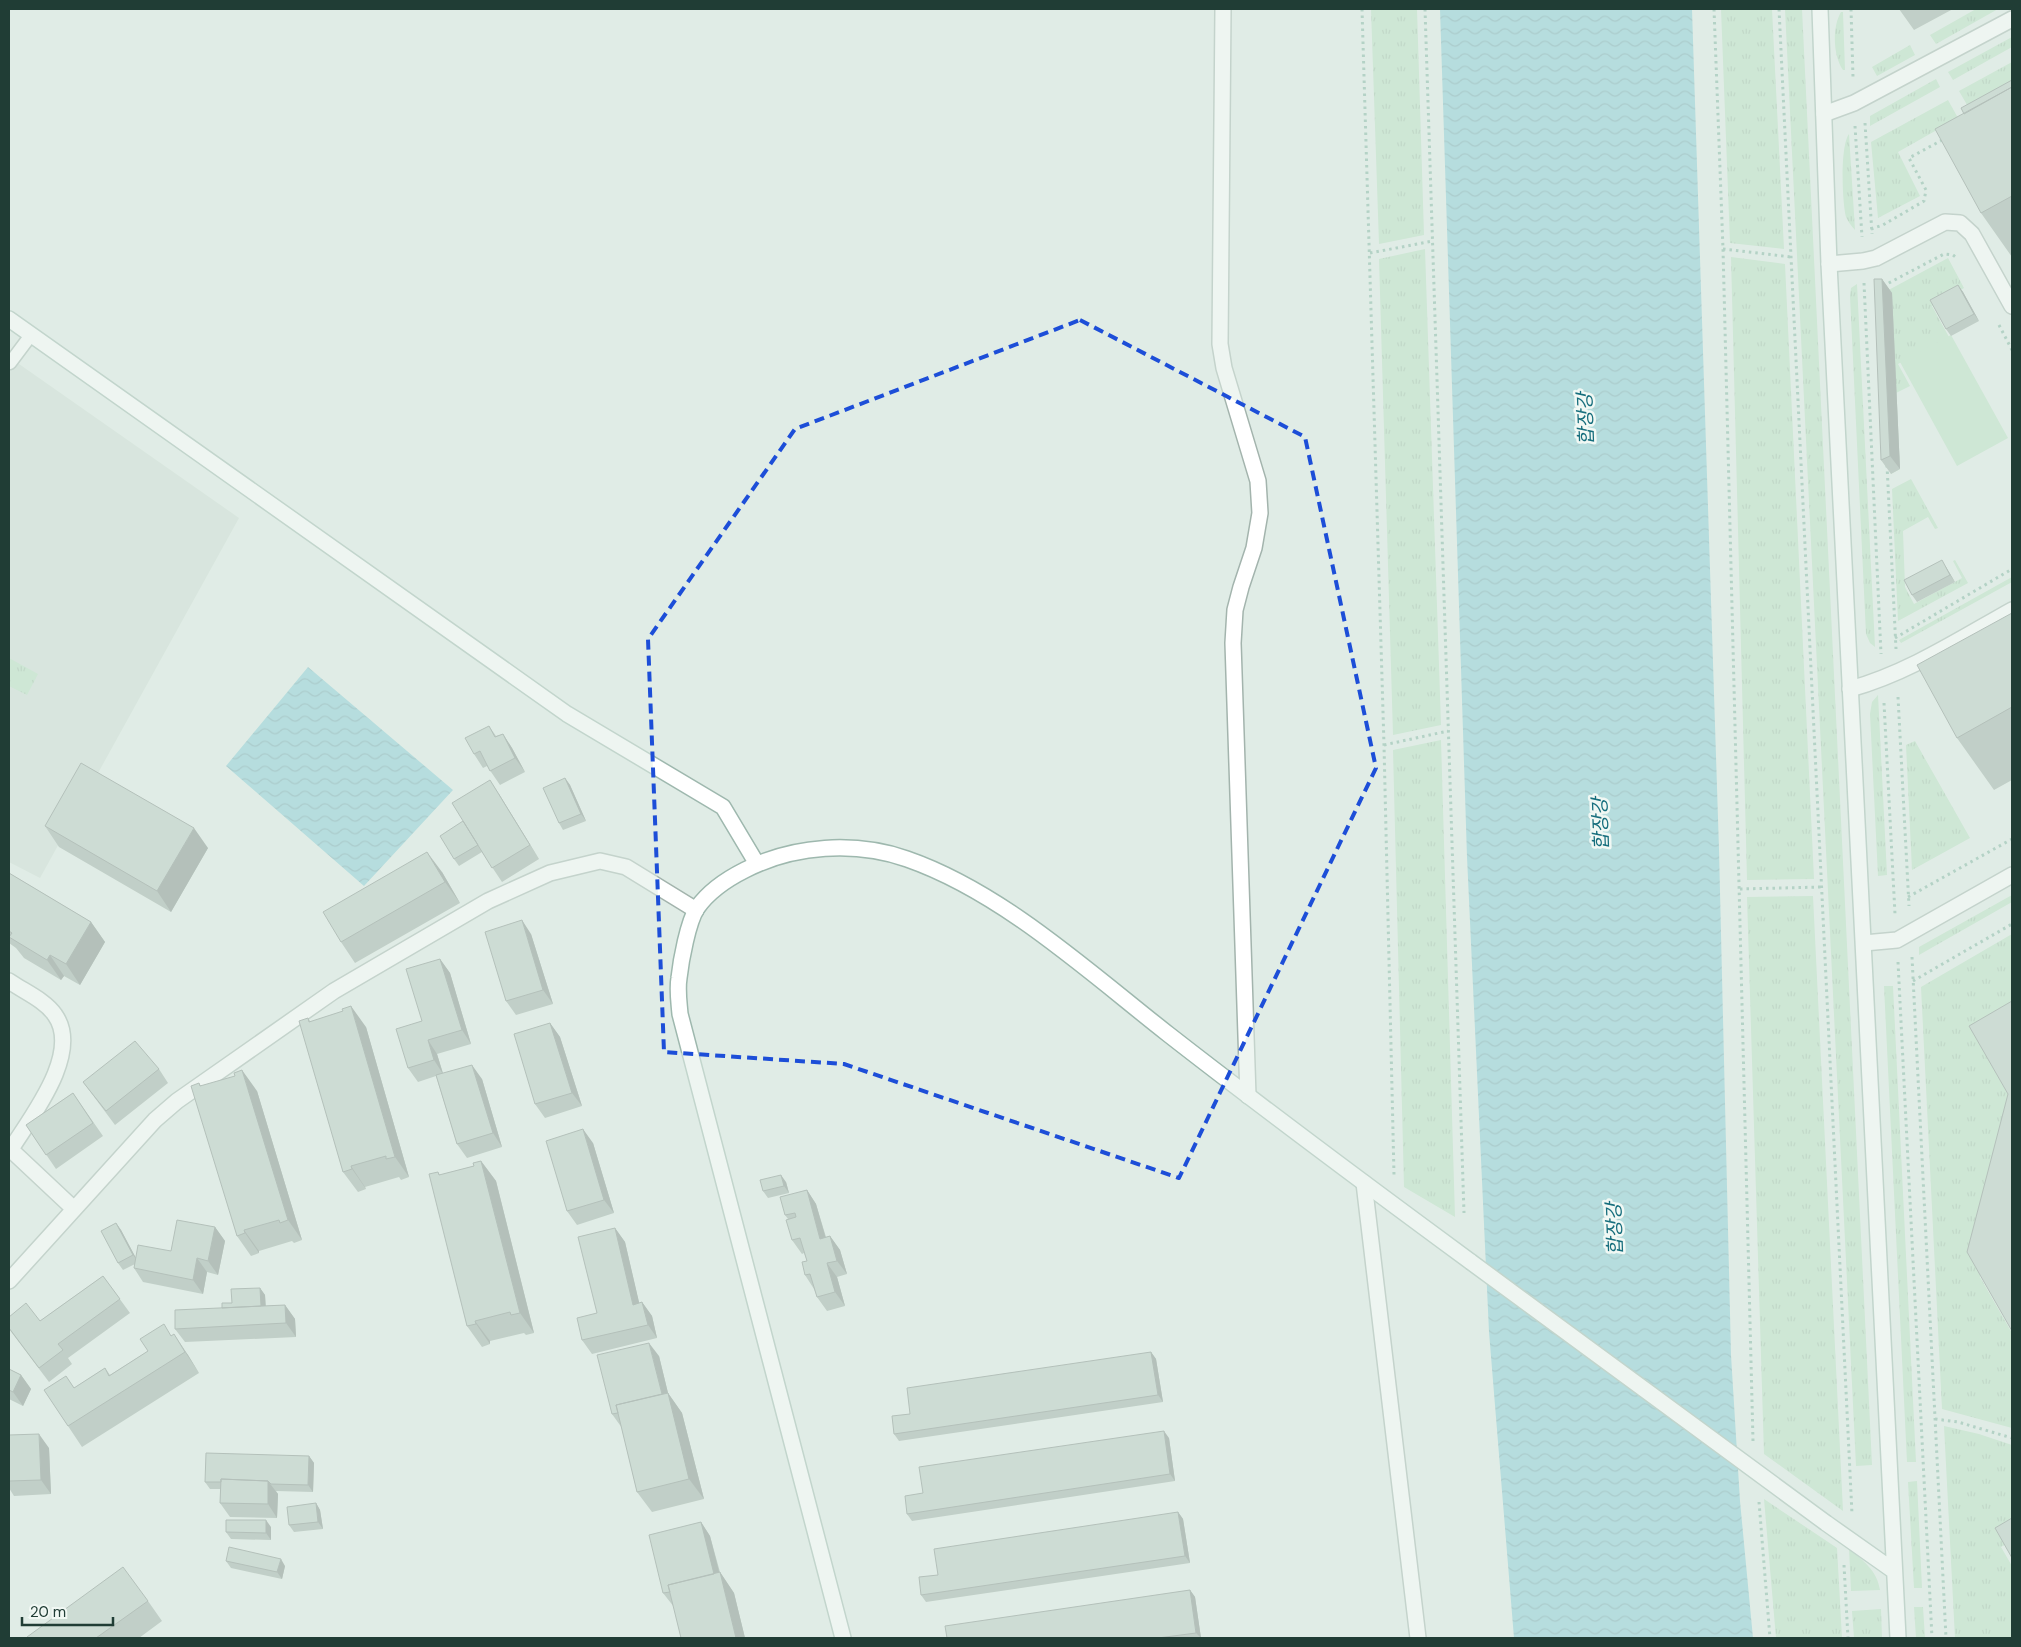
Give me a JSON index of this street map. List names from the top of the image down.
{
  "water": ["합장강"],
  "scale_bar": "20 m"
}
